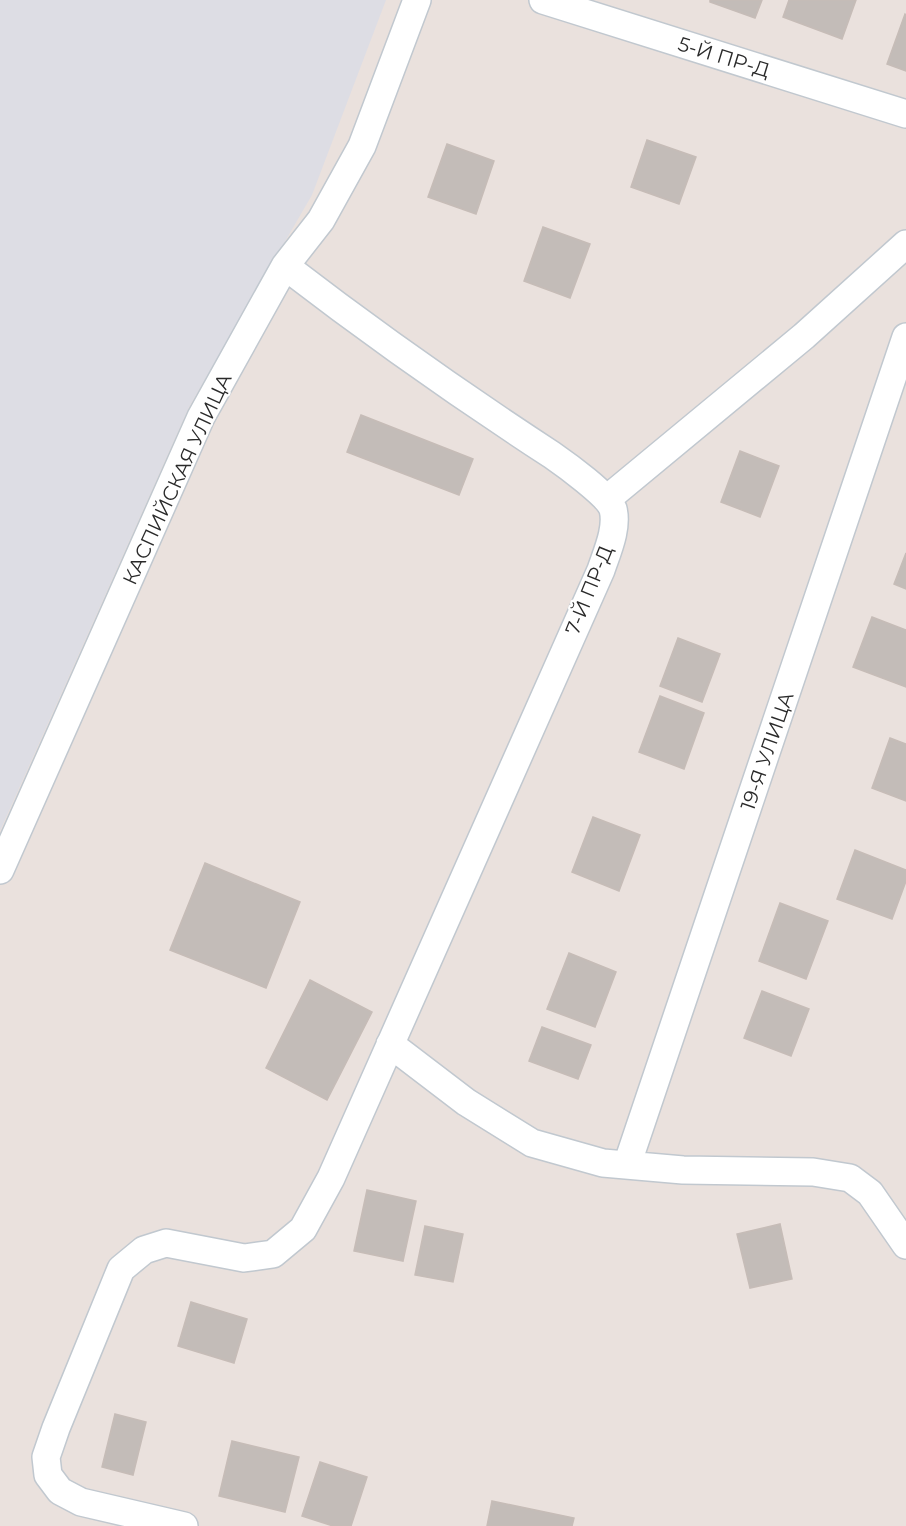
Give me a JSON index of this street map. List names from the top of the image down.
{
  "streets": {
    "street": [
      "5-Й ПР-Д",
      "КАСПИЙСКАЯ УЛИЦА",
      "7-Й ПР-Д",
      "19-Я УЛИЦА"
    ]
  }
}
